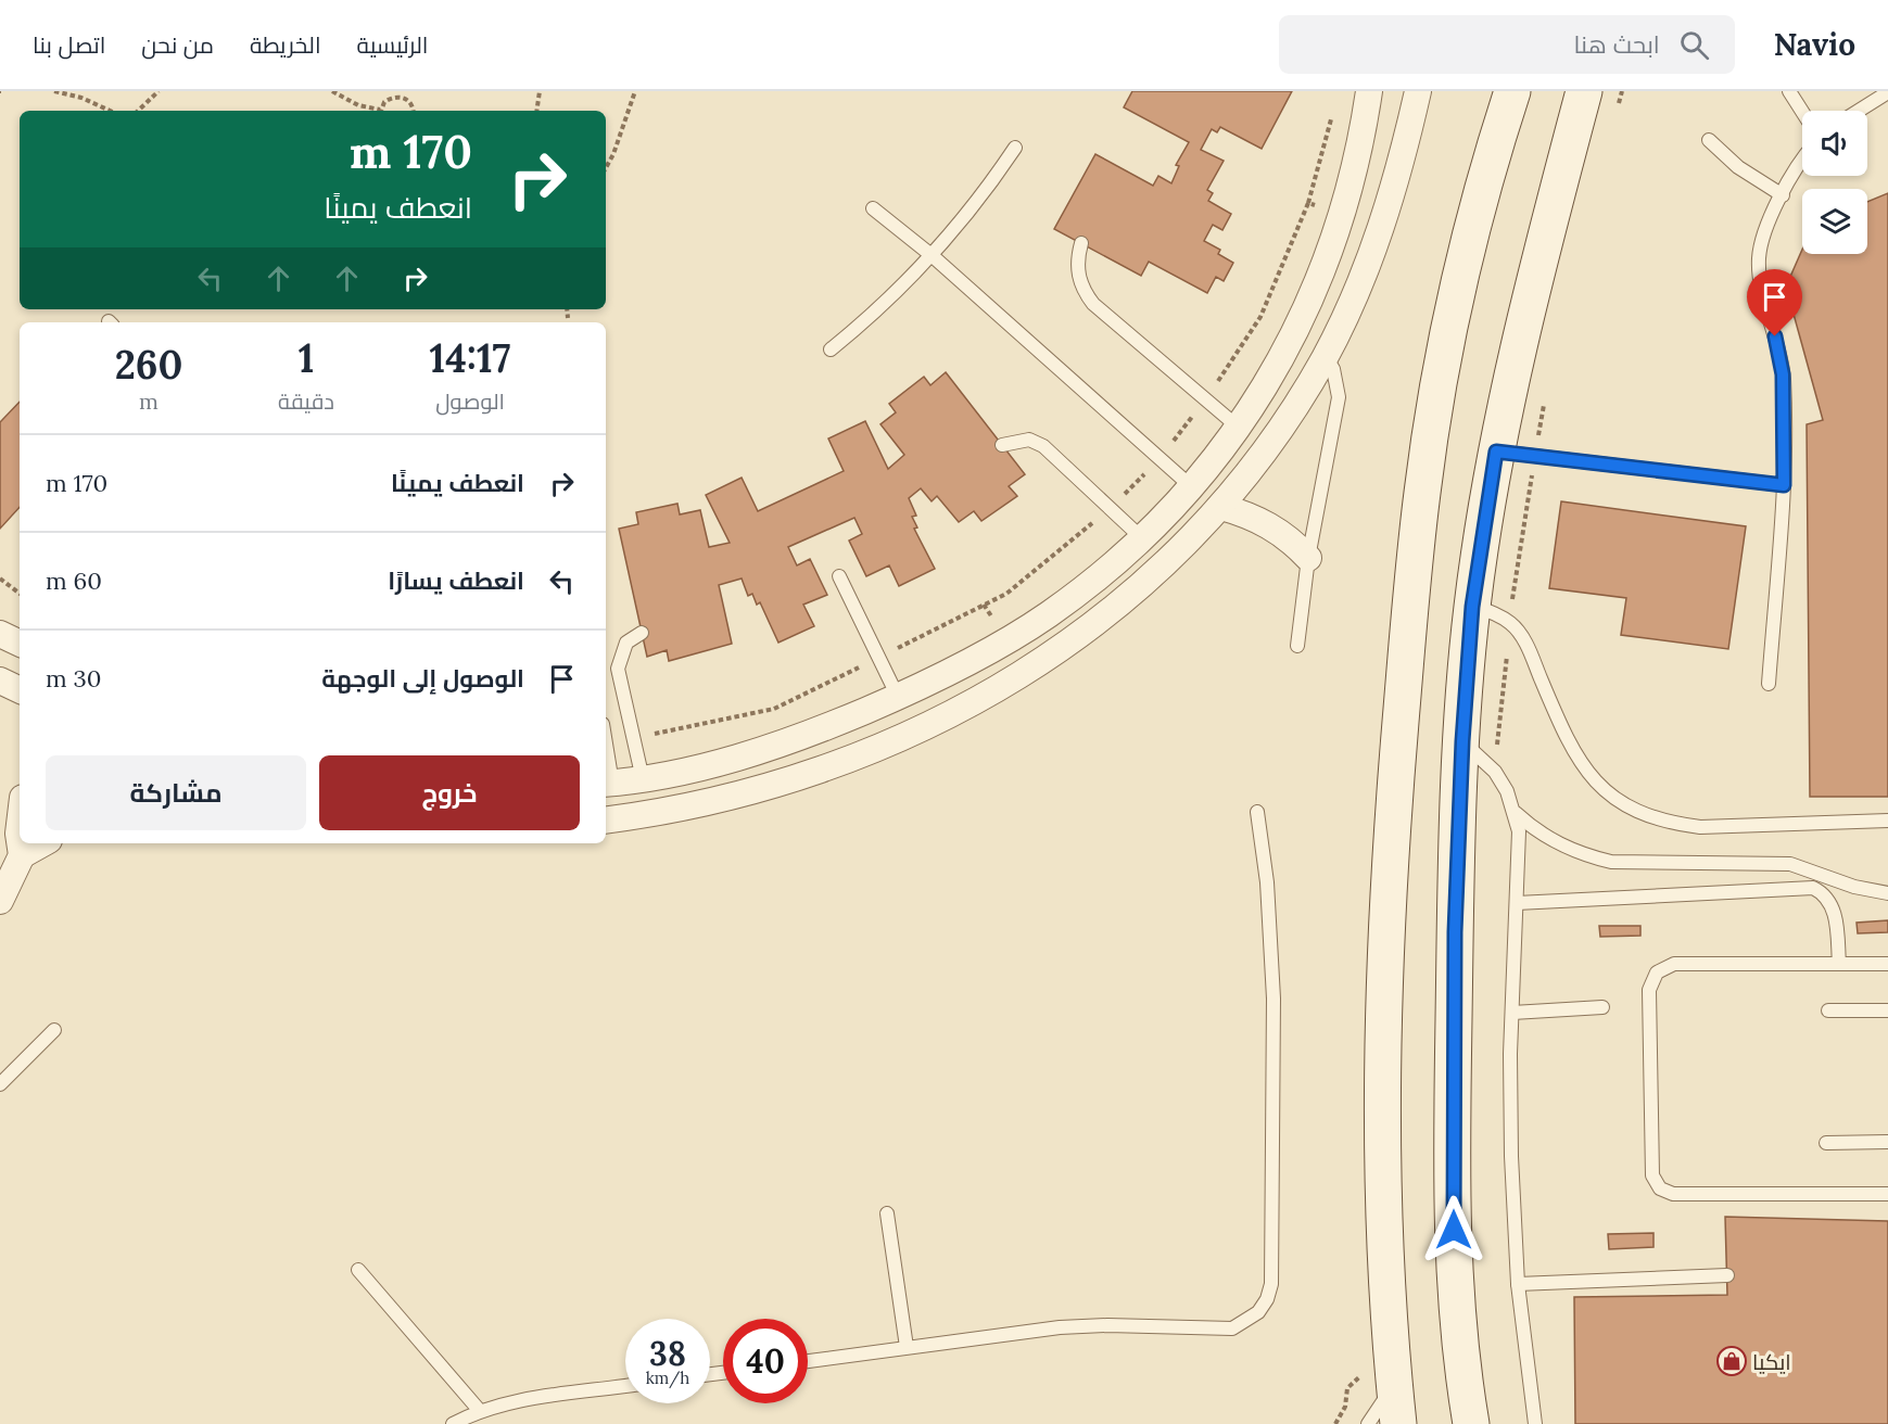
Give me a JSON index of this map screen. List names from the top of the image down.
{
  "places": {
    "shop": ["ايكيا"]
  },
  "page": {
    "header": "Navio",
    "search": "ابحث هنا",
    "nav": [
      "الرئيسية",
      "الخريطة",
      "من نحن",
      "اتصل بنا"
    ],
    "turn": ["170 m", "انعطف يمينًا"],
    "eta": [
      "14:17",
      "الوصول",
      "1",
      "دقيقة",
      "260",
      "m"
    ],
    "list": [
      {
        "name": "انعطف يمينًا",
        "value": "170 m"
      },
      {
        "name": "انعطف يسارًا",
        "value": "60 m"
      },
      {
        "name": "الوصول إلى الوجهة",
        "value": "30 m"
      }
    ],
    "buttons": ["خروج", "مشاركة"],
    "speed": "38 km/h",
    "limit": "40"
  }
}
